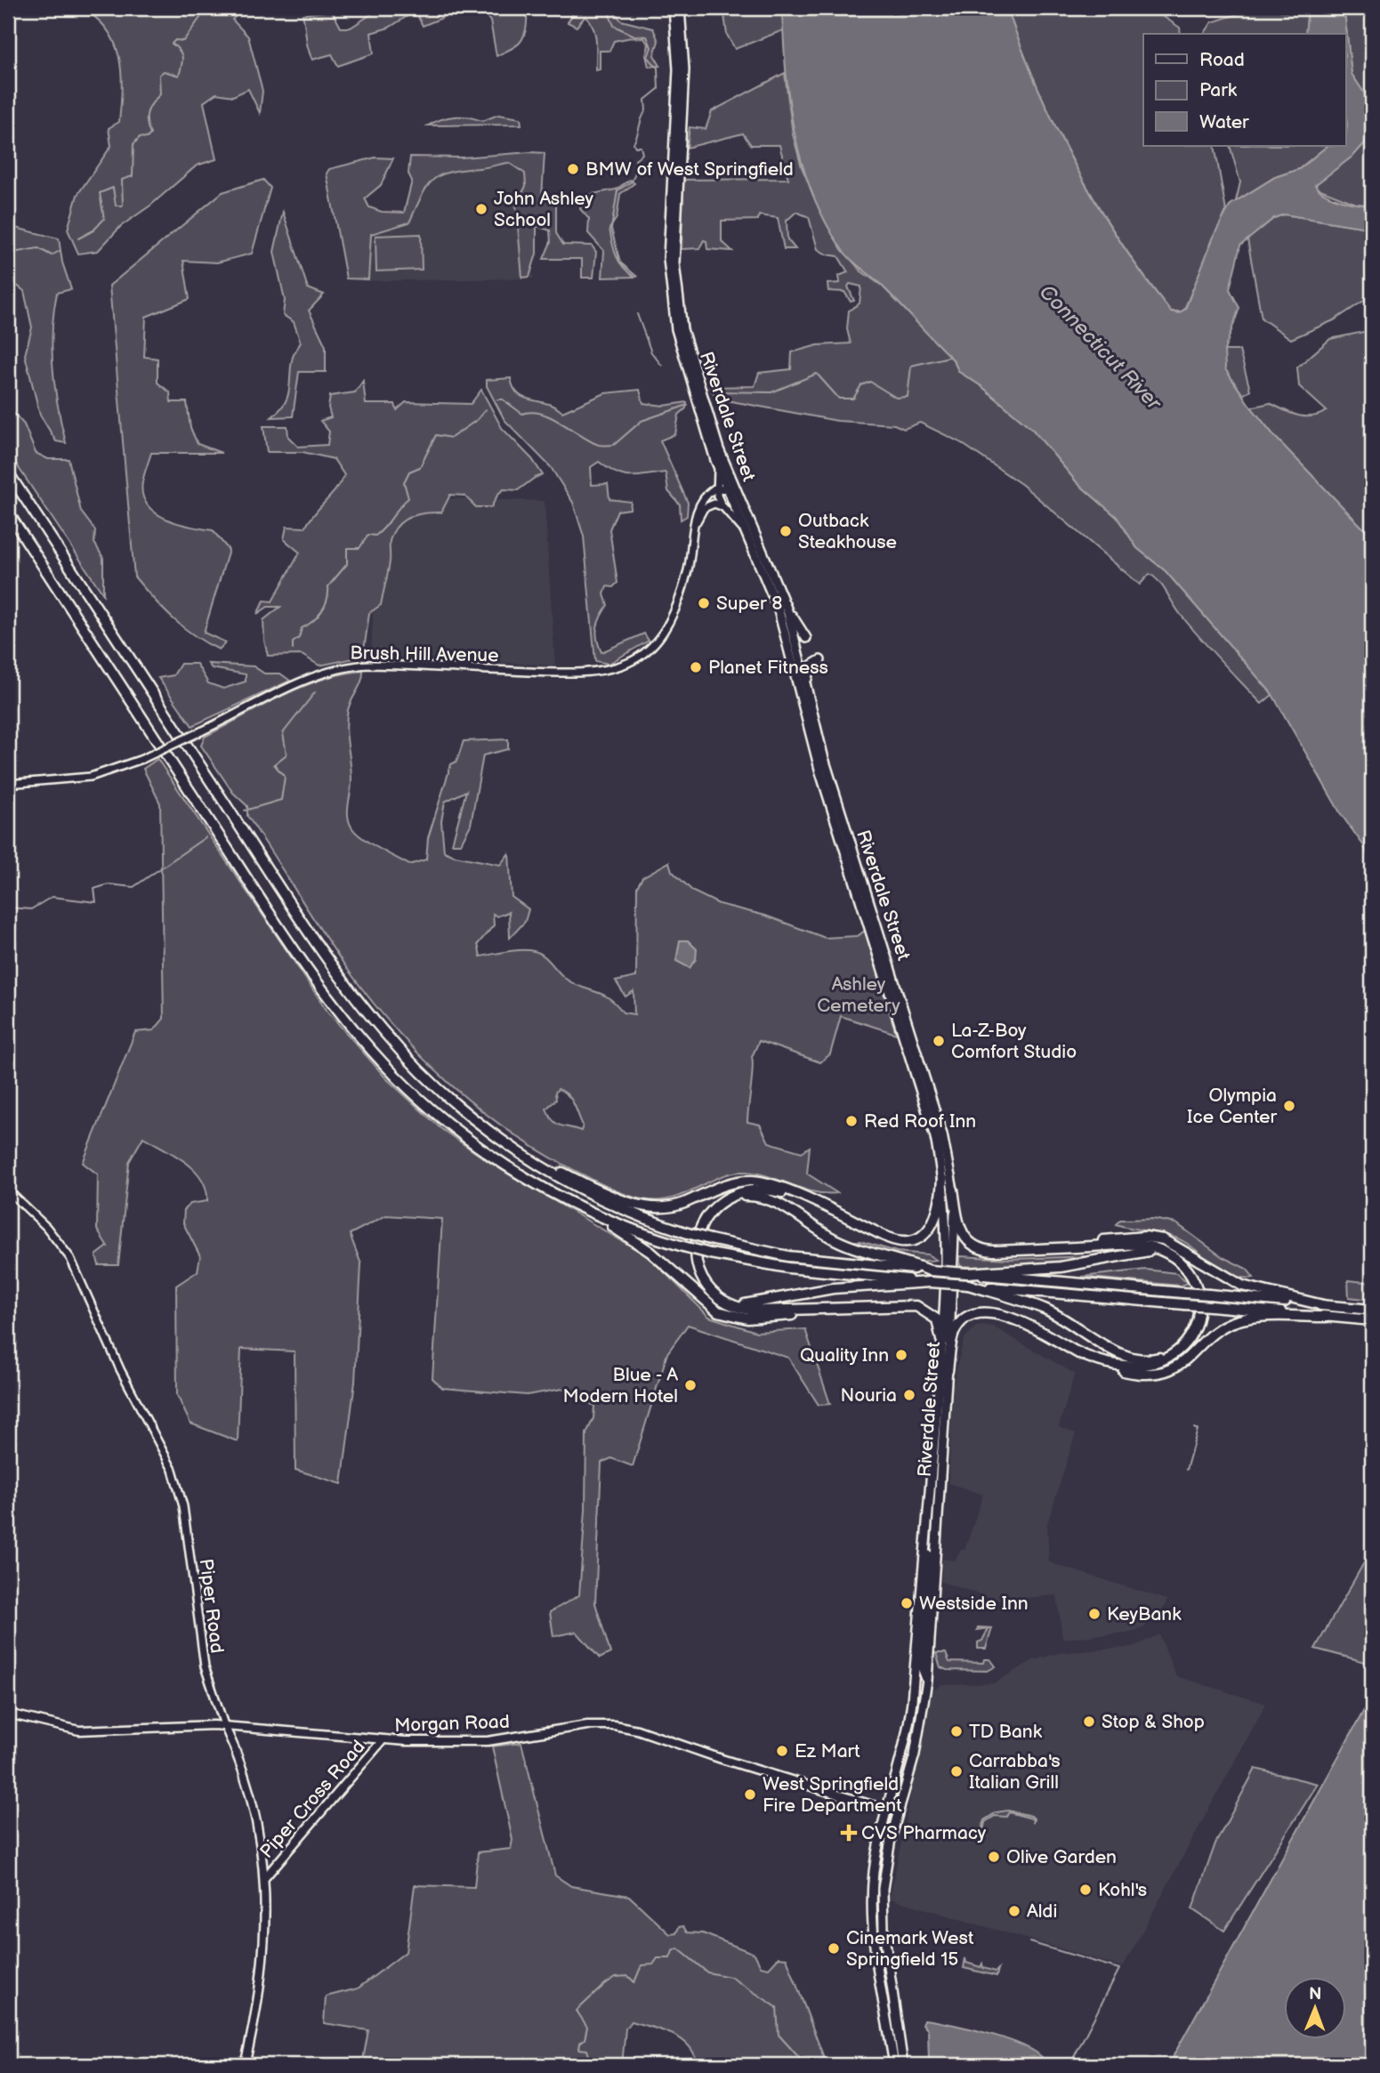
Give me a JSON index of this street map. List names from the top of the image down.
{
  "streets": {
    "main road": [
      "Riverdale Street",
      "Piper Road",
      "Morgan Road",
      "Piper Cross Road"
    ],
    "street": ["Brush Hill Avenue"]
  },
  "crossings": [
    ["Riverdale Street", "Morgan Road"],
    ["Piper Road", "Morgan Road"],
    ["Piper Road", "Piper Cross Road"],
    ["Morgan Road", "Piper Cross Road"]
  ],
  "water": ["Connecticut River"],
  "parks": ["Ashley Cemetery"],
  "places": {
    "other": [
      "BMW of West Springfield",
      "John Ashley School",
      "Outback Steakhouse",
      "Super 8",
      "Planet Fitness",
      "La-Z-Boy Comfort Studio",
      "Olympia Ice Center",
      "Red Roof Inn",
      "Quality Inn",
      "Blue - A Modern Hotel",
      "Nouria",
      "Westside Inn",
      "KeyBank",
      "Stop & Shop",
      "TD Bank",
      "Ez Mart",
      "Carrabba's Italian Grill",
      "West Springfield Fire Department",
      "Olive Garden",
      "Kohl's",
      "Aldi",
      "Cinemark West Springfield 15"
    ],
    "health": ["CVS Pharmacy"]
  },
  "legend": ["Road", "Park", "Water"],
  "north": "top"
}
